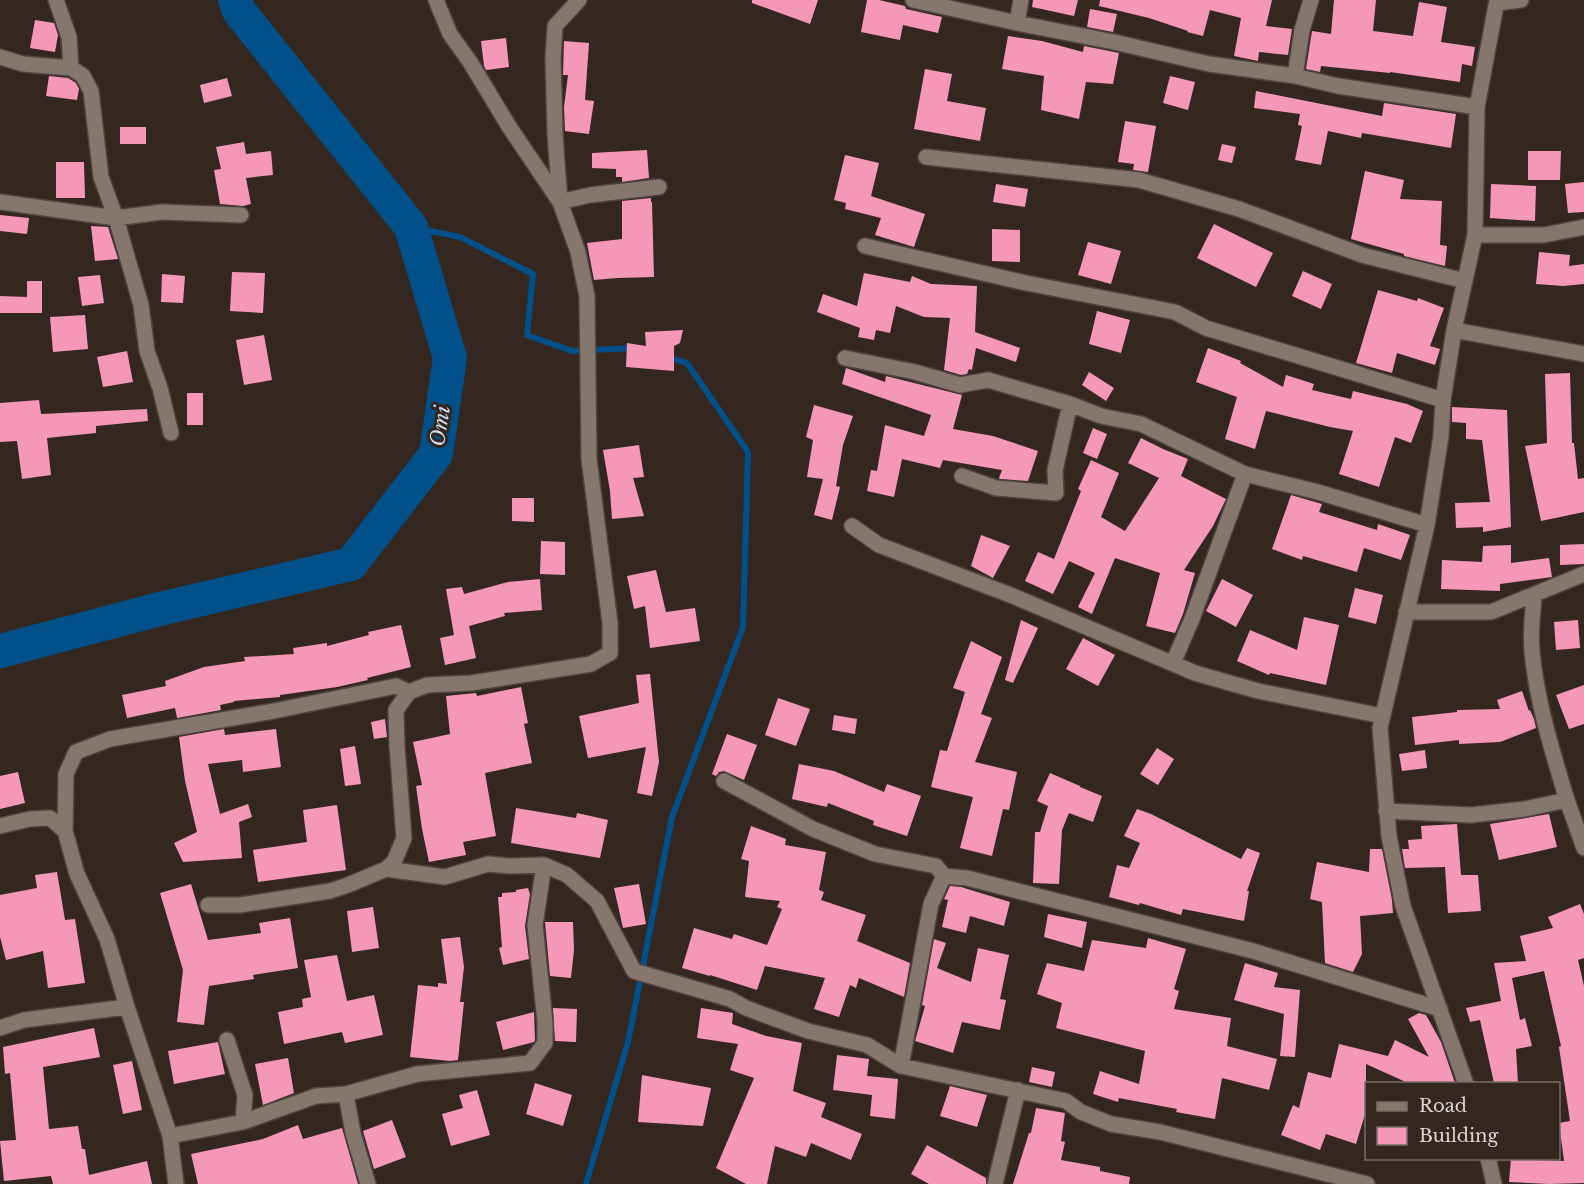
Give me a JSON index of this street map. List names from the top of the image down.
{
  "water": ["Omi"],
  "legend": ["Road", "Building"]
}
